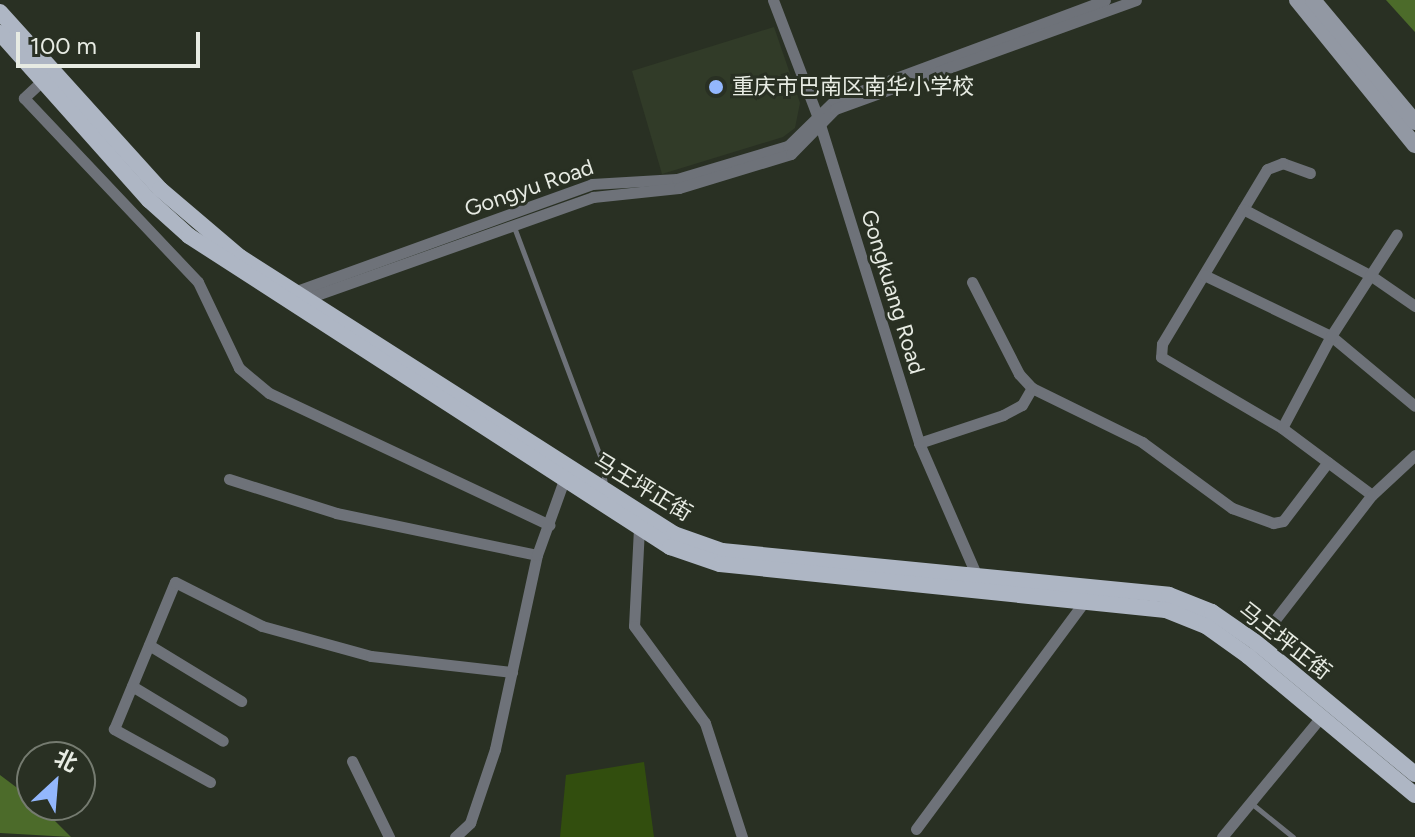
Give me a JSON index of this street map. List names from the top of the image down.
{
  "streets": {
    "main road": ["马王坪正街"],
    "street": ["Gongyu Road", "Gongkuang Road"]
  },
  "crossings": [
    ["Gongyu Road", "Gongkuang Road"],
    ["Gongyu Road", "马王坪正街"],
    ["Gongkuang Road", "马王坪正街"]
  ],
  "places": ["重庆市巴南区南华小学校"],
  "scale_bar": "100 m",
  "north": "top right"
}
